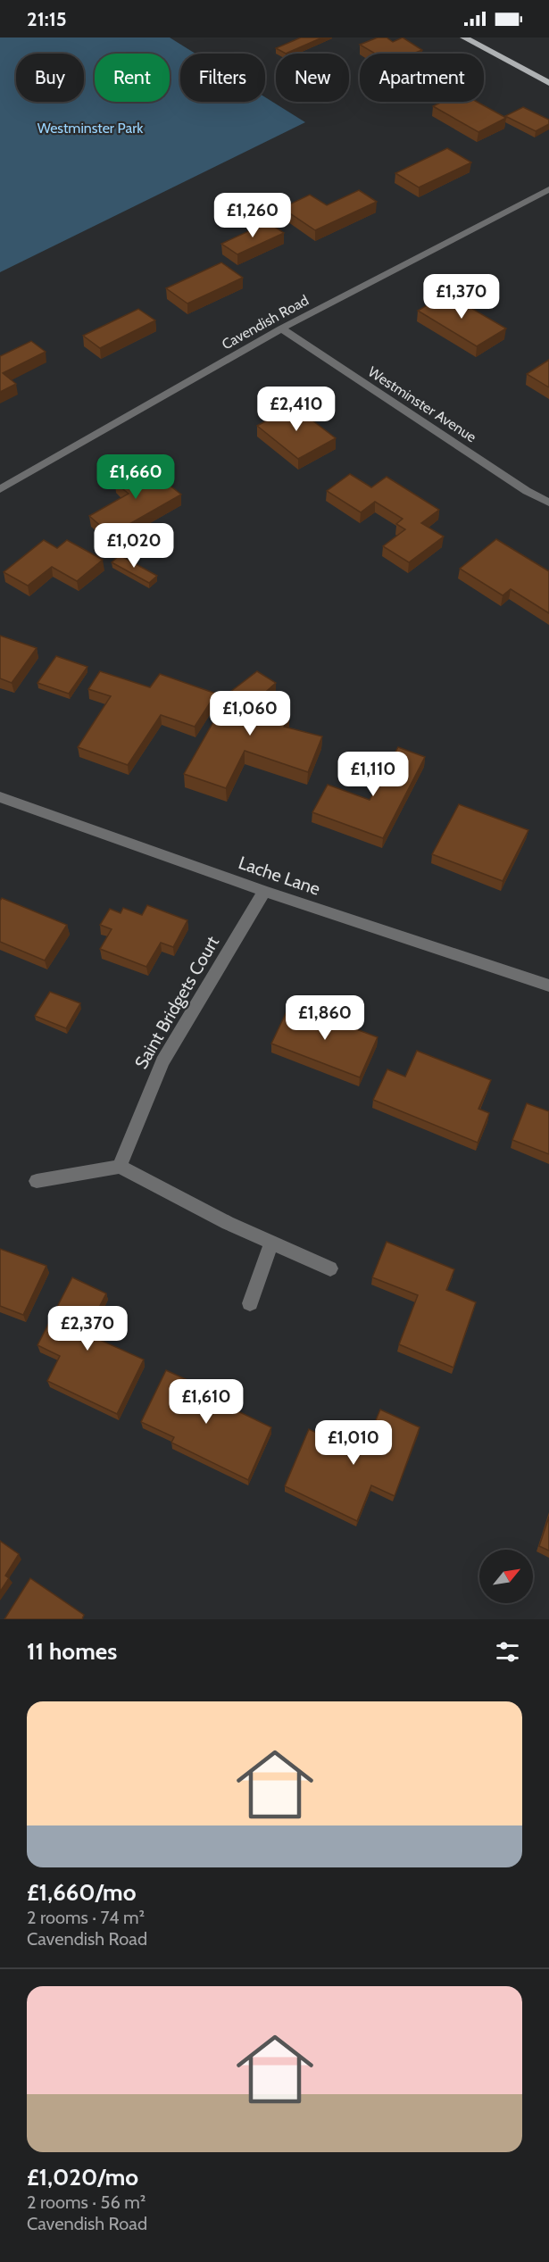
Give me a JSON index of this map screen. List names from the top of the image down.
{
  "streets": {
    "street": [
      "Cavendish Road",
      "Westminster Avenue",
      "Lache Lane",
      "Saint Bridgets Court"
    ]
  },
  "crossings": [
    ["Cavendish Road", "Westminster Avenue"],
    ["Lache Lane", "Saint Bridgets Court"]
  ],
  "parks": ["Westminster Park"],
  "north": "top right",
  "page": {
    "status": "21:15",
    "chip": [
      "Buy",
      "Rent",
      "Filters",
      "New",
      "Apartment"
    ],
    "price": [
      "£1,260",
      "£1,370",
      "£2,410",
      "£1,660",
      "£1,020",
      "£1,060",
      "£1,110",
      "£1,860",
      "£2,370",
      "£1,610",
      "£1,010"
    ],
    "heading": "11 homes",
    "list": [
      {
        "name": "£1,660/mo",
        "note": "2 rooms · 74 m² · Cavendish Road"
      },
      {
        "name": "£1,020/mo",
        "note": "2 rooms · 56 m² · Cavendish Road"
      }
    ]
  }
}
